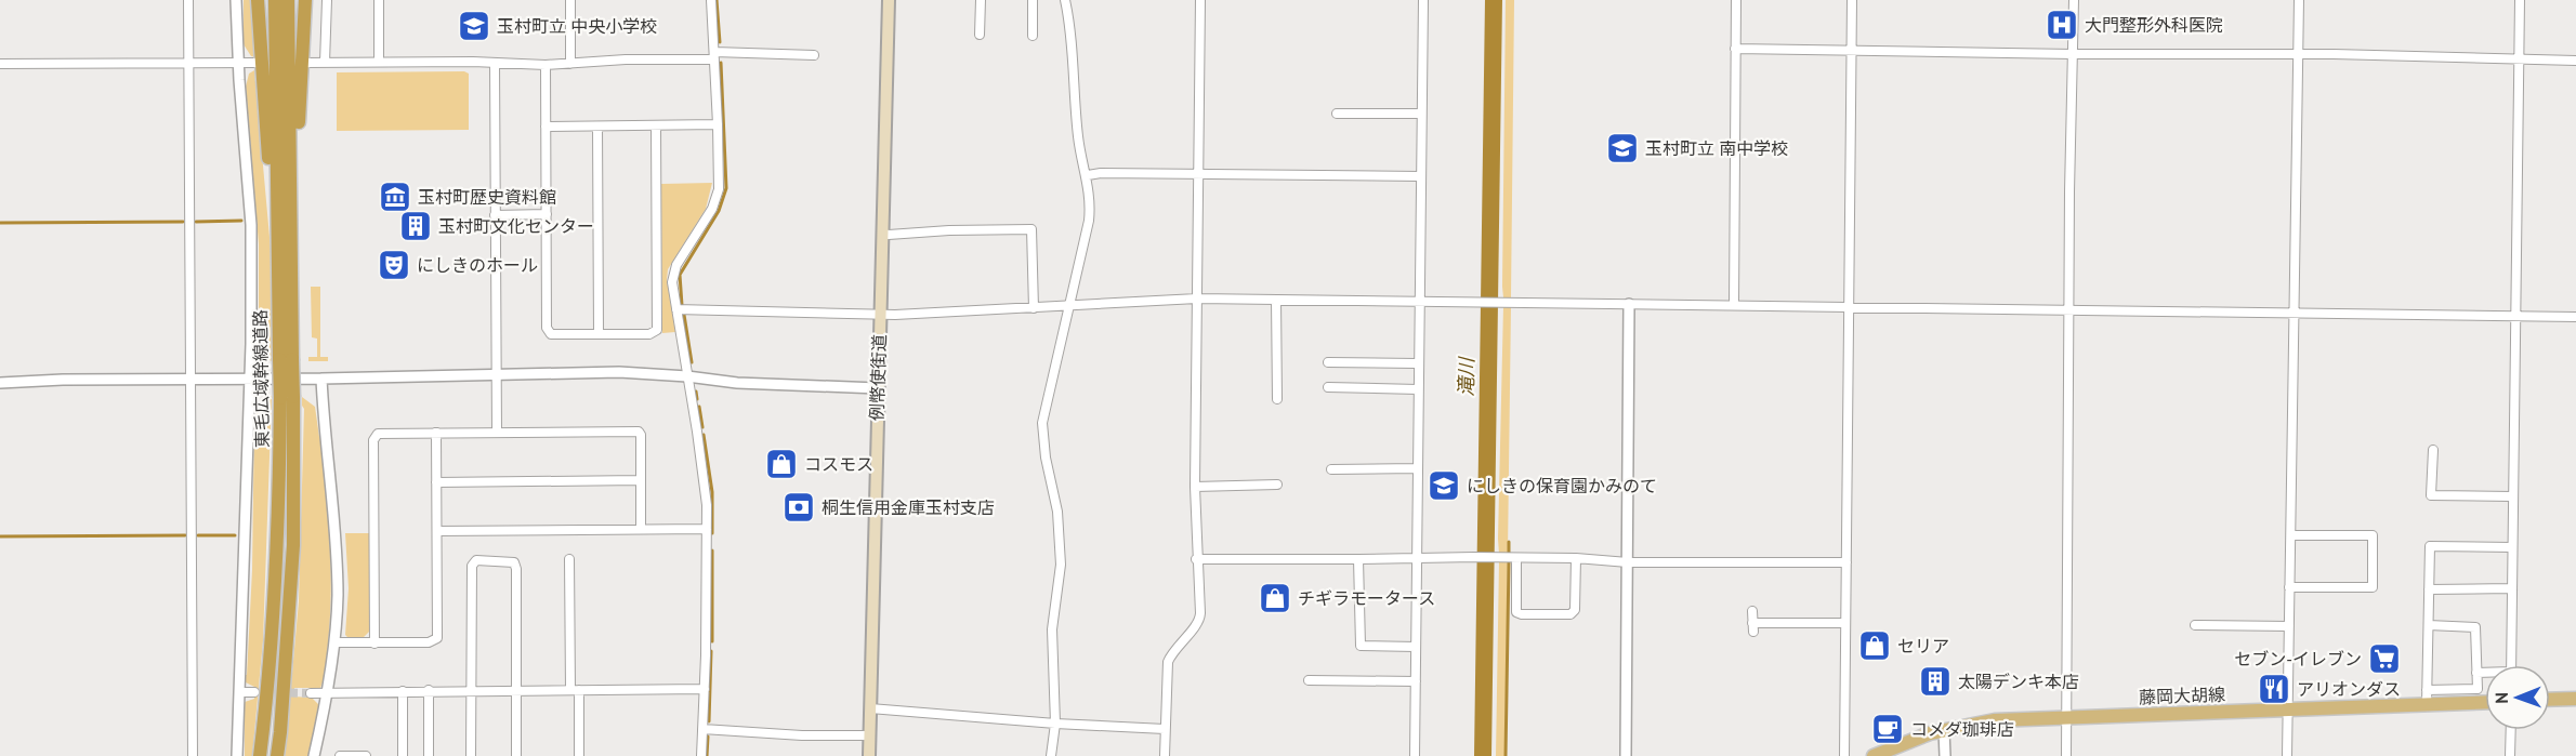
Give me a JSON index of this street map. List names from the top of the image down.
{
  "streets": {
    "highway": ["東毛広域幹線道路"],
    "main road": ["例幣使街道", "藤岡大胡線"]
  },
  "water": ["滝川"],
  "places": {
    "hospital": ["大門整形外科医院"],
    "school or university": ["玉村町立 中央小学校", "玉村町立 南中学校", "にしきの保育園かみのて"],
    "museum": ["玉村町歴史資料館"],
    "building": ["玉村町文化センター", "太陽デンキ本店"],
    "theatre": ["にしきのホール"],
    "shop": ["コスモス", "チギラモータース", "セリア"],
    "bank": ["桐生信用金庫玉村支店"],
    "supermarket": ["セブン-イレブン"],
    "restaurant": ["アリオンダス"],
    "cafe": ["コメダ珈琲店"]
  },
  "north": "left"
}
